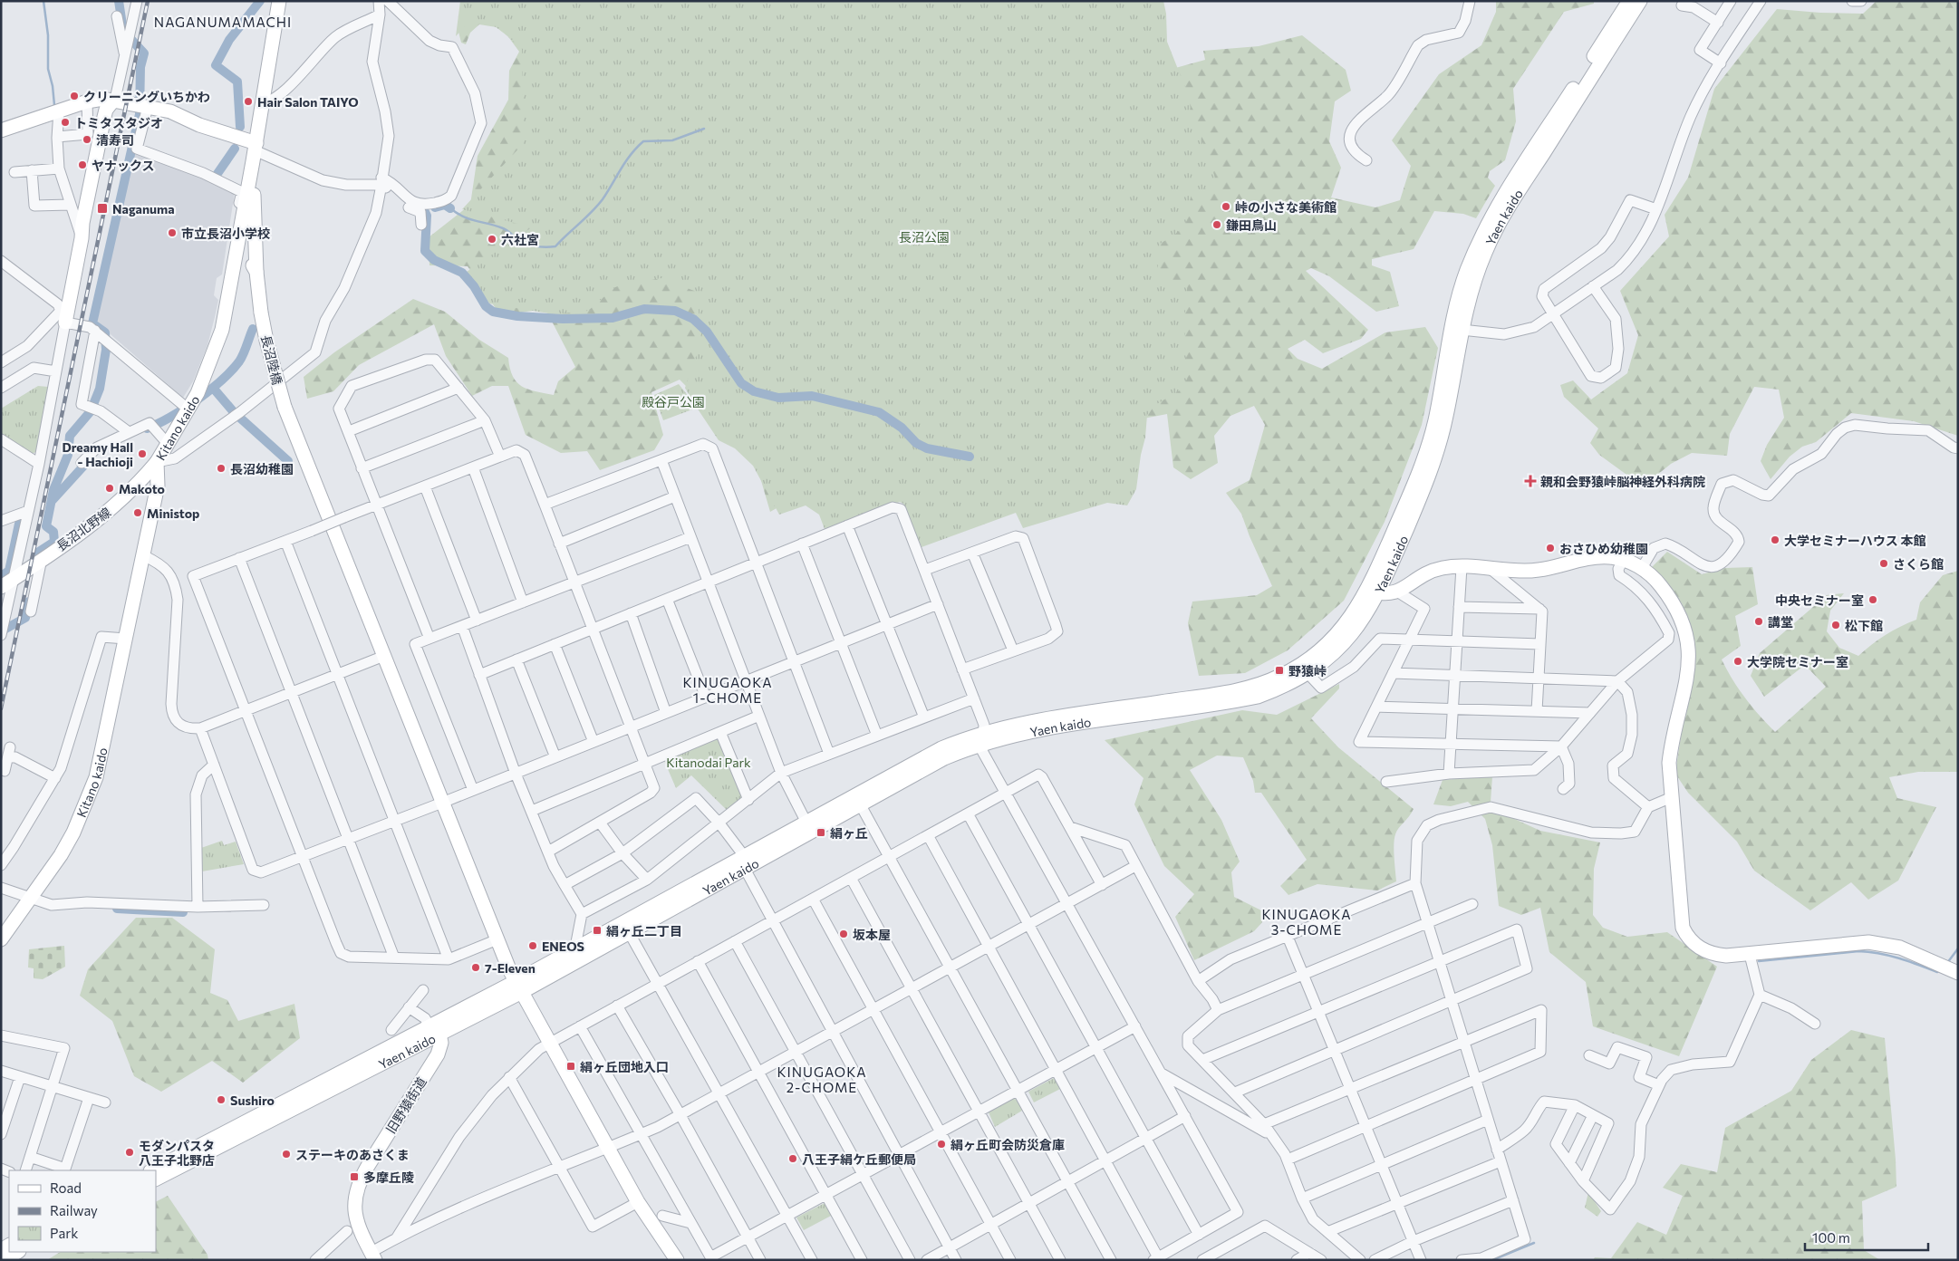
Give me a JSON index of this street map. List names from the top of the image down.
{
  "streets": {
    "main road": [
      "Yaen kaido",
      "長沼陸橋",
      "Kitano kaido",
      "長沼北野線",
      "旧野猿街道"
    ]
  },
  "crossings": [
    ["Yaen kaido", "長沼陸橋"],
    ["Yaen kaido", "旧野猿街道"],
    ["長沼陸橋", "Kitano kaido"],
    ["Kitano kaido", "長沼北野線"]
  ],
  "districts": [
    "NAGANUMAMACHI",
    "KINUGAOKA 1-CHOME",
    "KINUGAOKA 3-CHOME",
    "KINUGAOKA 2-CHOME"
  ],
  "parks": ["長沼公園", "殿谷戸公園", "Kitanodai Park"],
  "places": {
    "other": [
      "クリーニングいちかわ",
      "Hair Salon TAIYO",
      "トミタスタジオ",
      "清寿司",
      "ヤナックス",
      "峠の小さな美術館",
      "鎌田鳥山",
      "市立長沼小学校",
      "六社宮",
      "Dreamy Hall - Hachioji",
      "長沼幼稚園",
      "Makoto",
      "Ministop",
      "大学セミナーハウス 本館",
      "おさひめ幼稚園",
      "さくら館",
      "中央セミナー室",
      "講堂",
      "松下館",
      "大学院セミナー室",
      "坂本屋",
      "ENEOS",
      "7-Eleven",
      "Sushiro",
      "絹ヶ丘町会防災倉庫",
      "モダンパスタ 八王子北野店",
      "ステーキのあさくま",
      "八王子絹ケ丘郵便局"
    ],
    "transit": [
      "Naganuma",
      "野猿峠",
      "絹ヶ丘",
      "絹ヶ丘二丁目",
      "絹ヶ丘団地入口",
      "多摩丘陵"
    ],
    "health": ["親和会野猿峠脳神経外科病院"]
  },
  "legend": ["Road", "Railway", "Park"],
  "scale_bar": "100 m"
}
